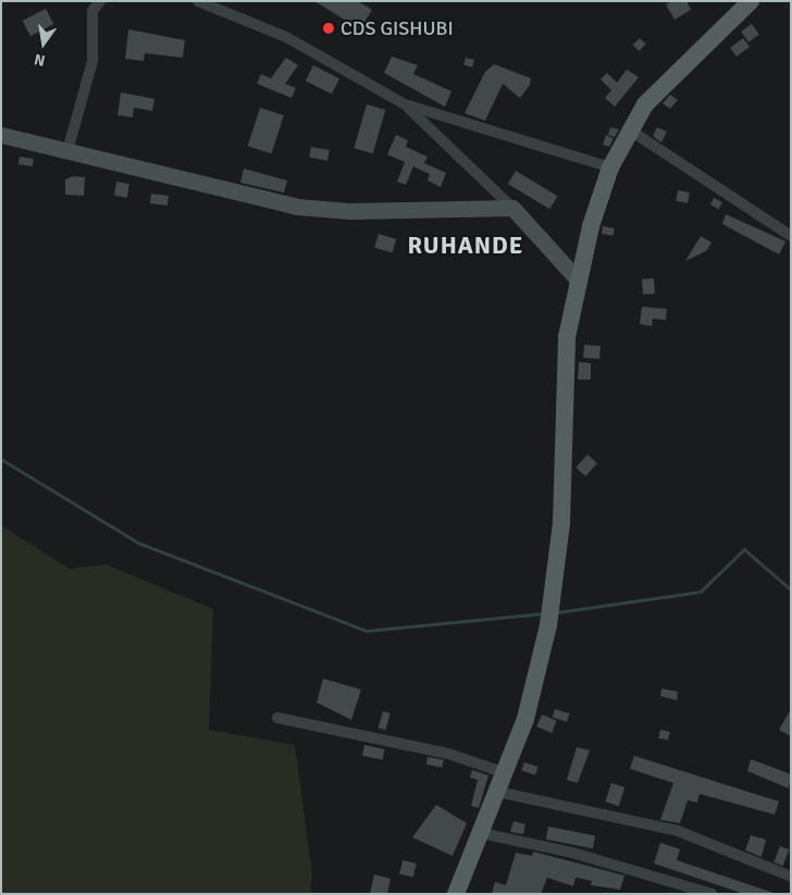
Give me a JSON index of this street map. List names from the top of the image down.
{
  "districts": ["RUHANDE"],
  "places": ["CDS GISHUBI"],
  "north": "bottom"
}
